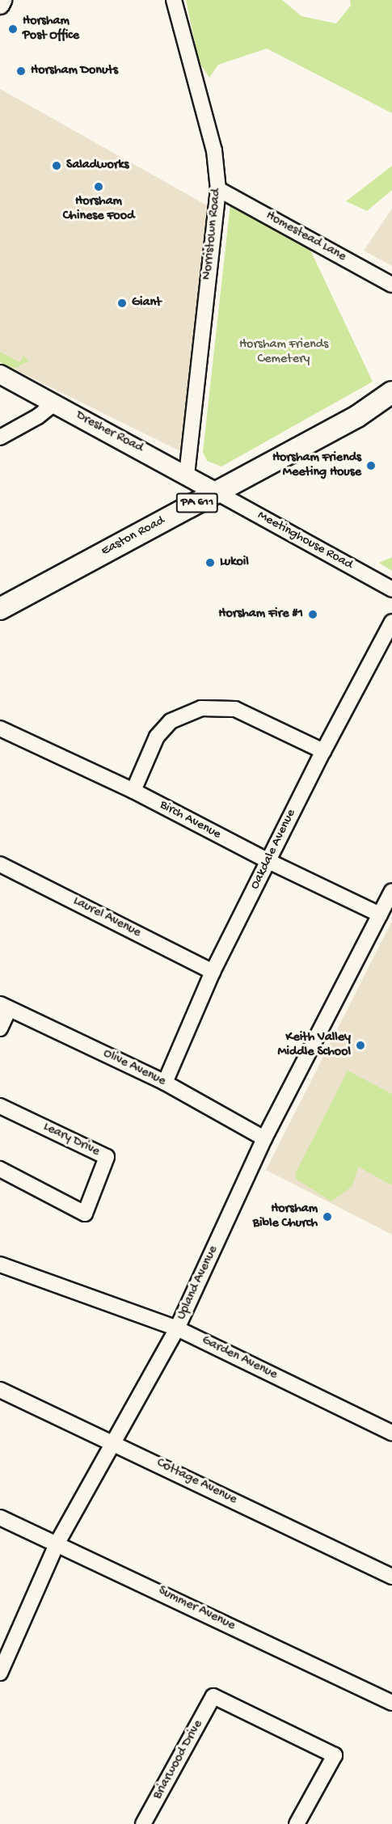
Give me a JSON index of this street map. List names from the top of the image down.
{
  "streets": {
    "highway": ["PA 611", "Easton Road"],
    "main road": ["Dresher Road"],
    "street": [
      "Norristown Road",
      "Homestead Lane",
      "Meetinghouse Road",
      "Birch Avenue",
      "Oakdale Avenue",
      "Laurel Avenue",
      "Olive Avenue",
      "Leary Drive",
      "Upland Avenue",
      "Garden Avenue",
      "Cottage Avenue",
      "Summer Avenue",
      "Briarwood Drive"
    ]
  },
  "crossings": [
    ["Norristown Road", "Homestead Lane"],
    ["Norristown Road", "Dresher Road"],
    ["Dresher Road", "Easton Road"],
    ["Dresher Road", "Meetinghouse Road"],
    ["Easton Road", "Meetinghouse Road"],
    ["Birch Avenue", "Oakdale Avenue"],
    ["Birch Avenue", "Upland Avenue"],
    ["Oakdale Avenue", "Laurel Avenue"],
    ["Oakdale Avenue", "Olive Avenue"],
    ["Olive Avenue", "Upland Avenue"],
    ["Upland Avenue", "Garden Avenue"],
    ["Upland Avenue", "Cottage Avenue"],
    ["Upland Avenue", "Summer Avenue"]
  ],
  "parks": ["Horsham Friends Cemetery"],
  "places": [
    "Horsham Post Office",
    "Horsham Donuts",
    "Saladworks",
    "Horsham Chinese Food",
    "Giant",
    "Horsham Friends Meeting House",
    "Lukoil",
    "Horsham Fire #1",
    "Keith Valley Middle School",
    "Horsham Bible Church"
  ]
}
